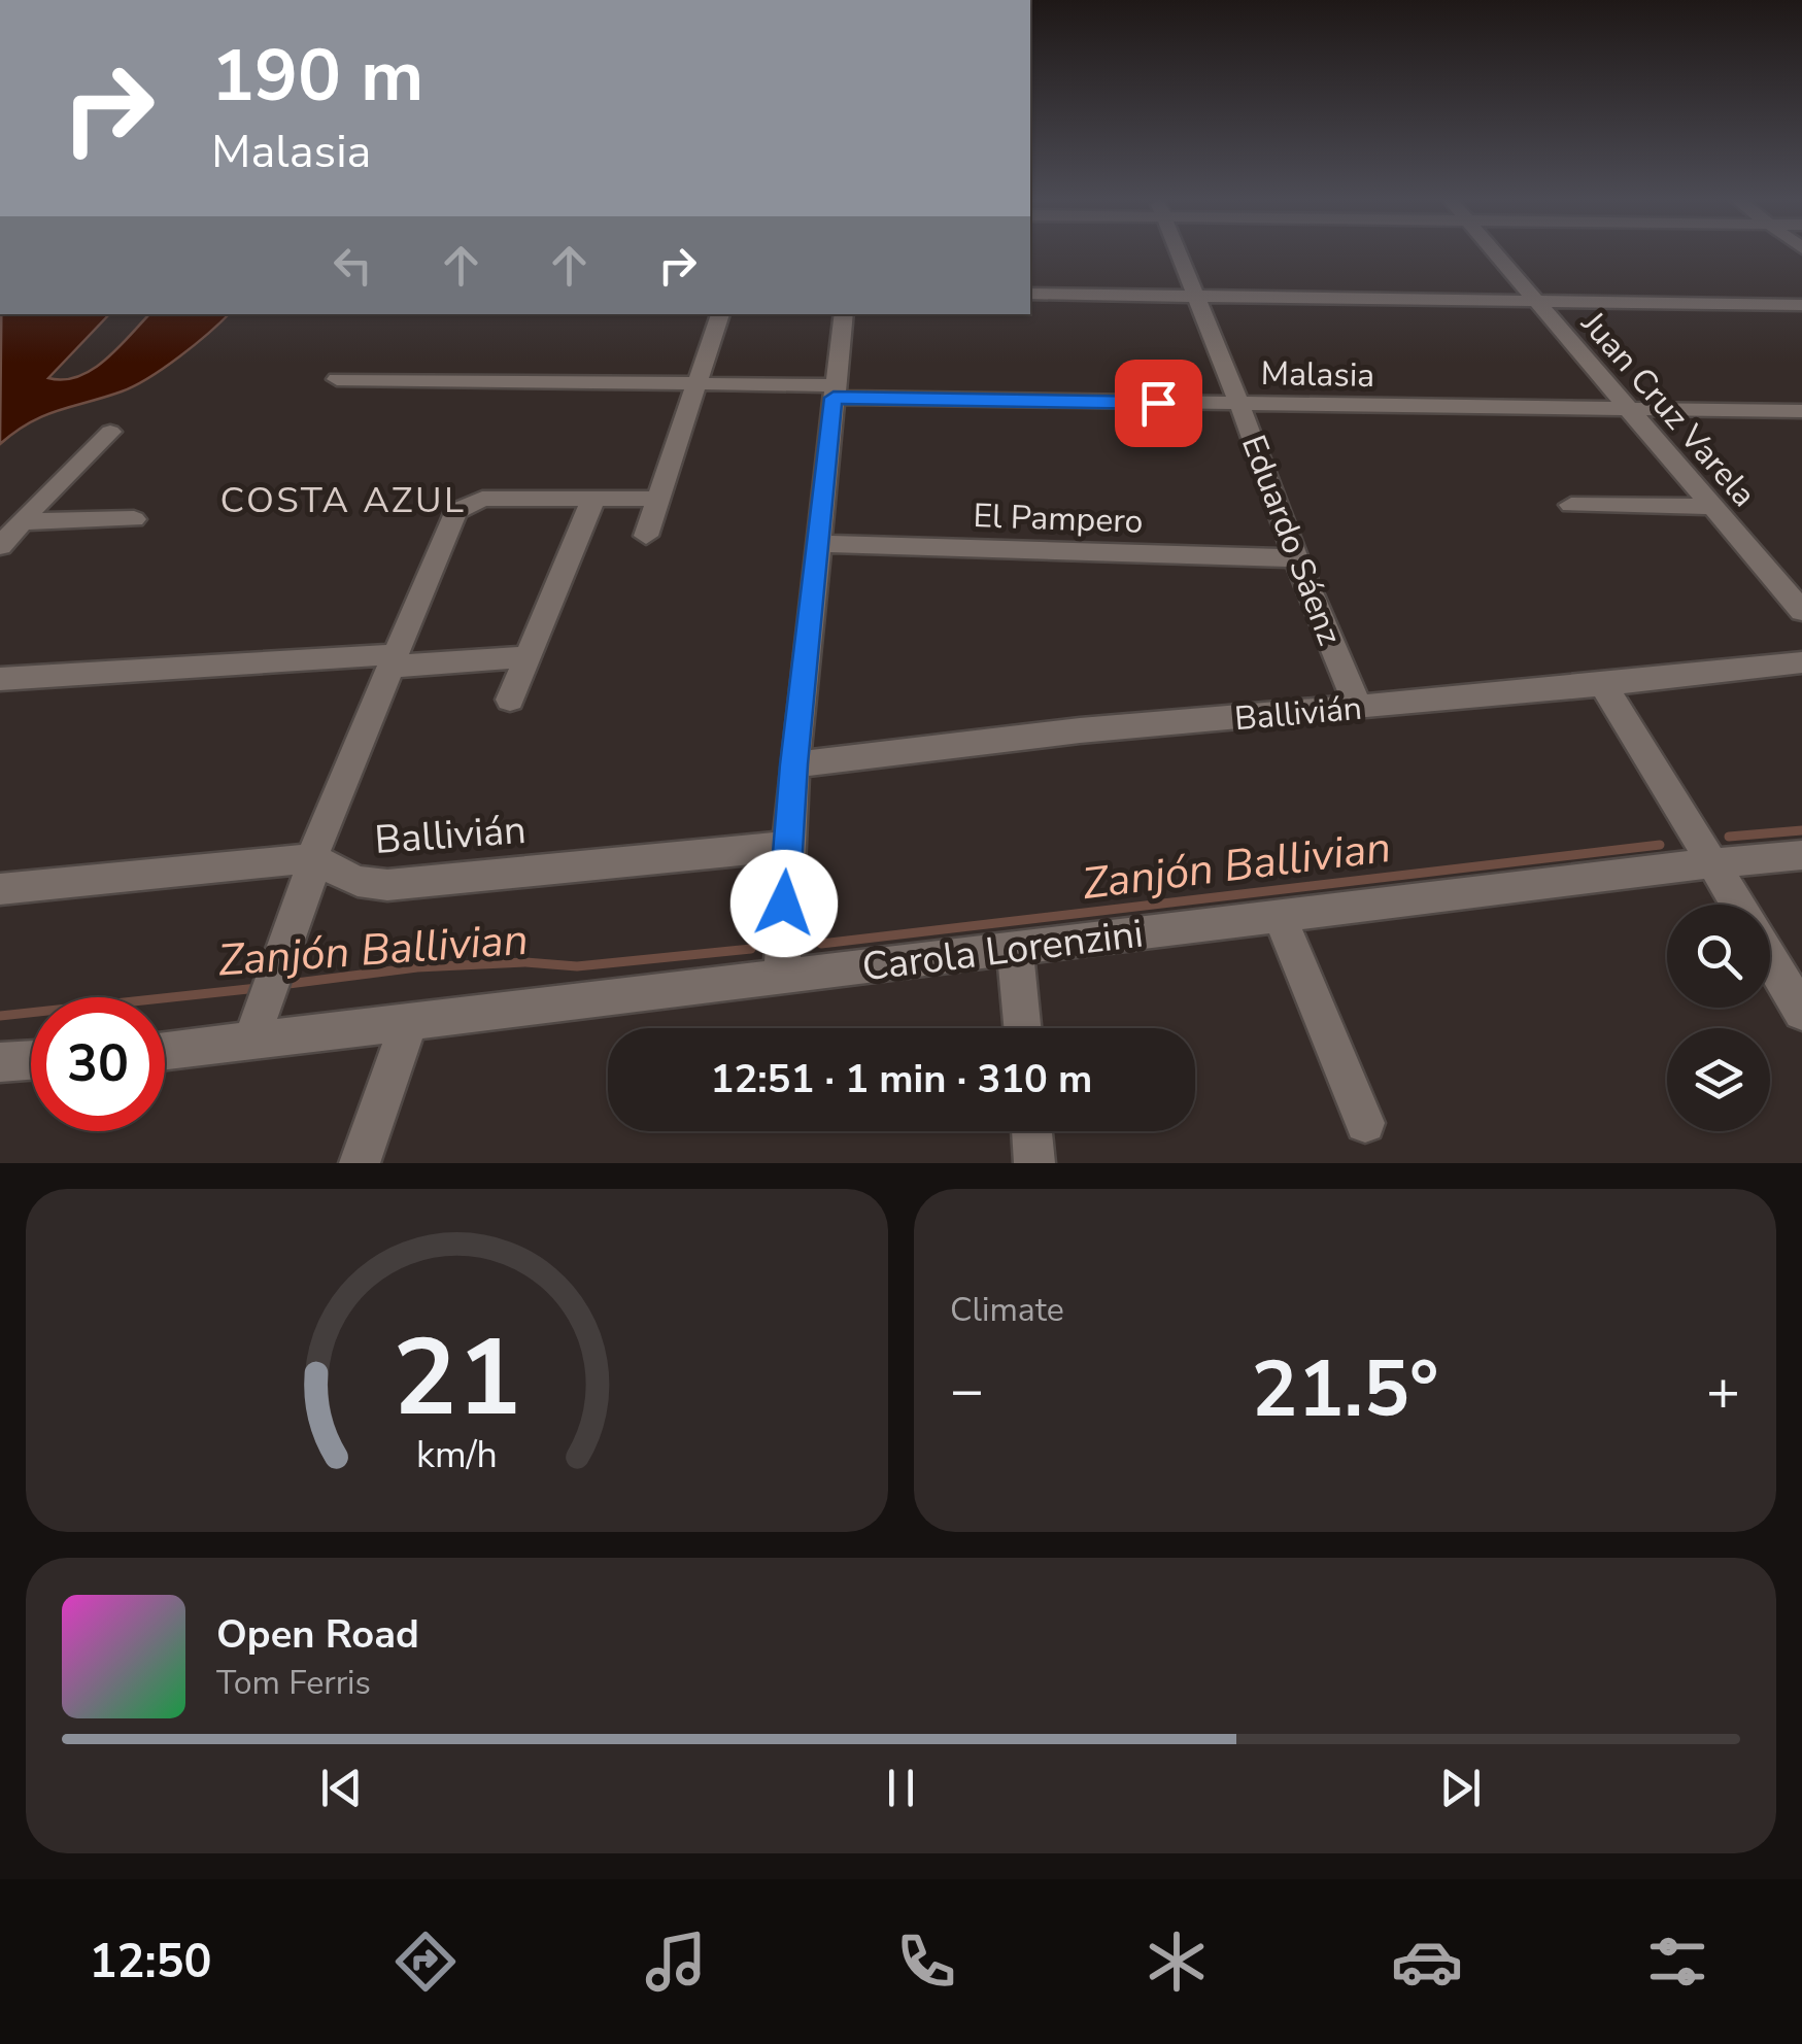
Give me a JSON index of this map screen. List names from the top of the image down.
{
  "streets": {
    "street": [
      "Malasia",
      "Juan Cruz Varela",
      "El Pampero",
      "Eduardo Sáenz",
      "Ballivián",
      "Carola Lorenzini"
    ]
  },
  "crossings": [
    ["Malasia", "Juan Cruz Varela"],
    ["Malasia", "Eduardo Sáenz"],
    ["El Pampero", "Eduardo Sáenz"],
    ["Eduardo Sáenz", "Ballivián"]
  ],
  "districts": ["COSTA AZUL"],
  "water": ["Zanjón Ballivian"],
  "page": {
    "turn": ["190 m", "Malasia"],
    "limit": "30",
    "trip": "12:51 · 1 min · 310 m",
    "tile": "Climate",
    "heat": ["−", "21.5°", "+"],
    "song": ["Open Road", "Tom Ferris"],
    "tabs": "12:50",
    "gauge": ["21", "km/h"]
  }
}
